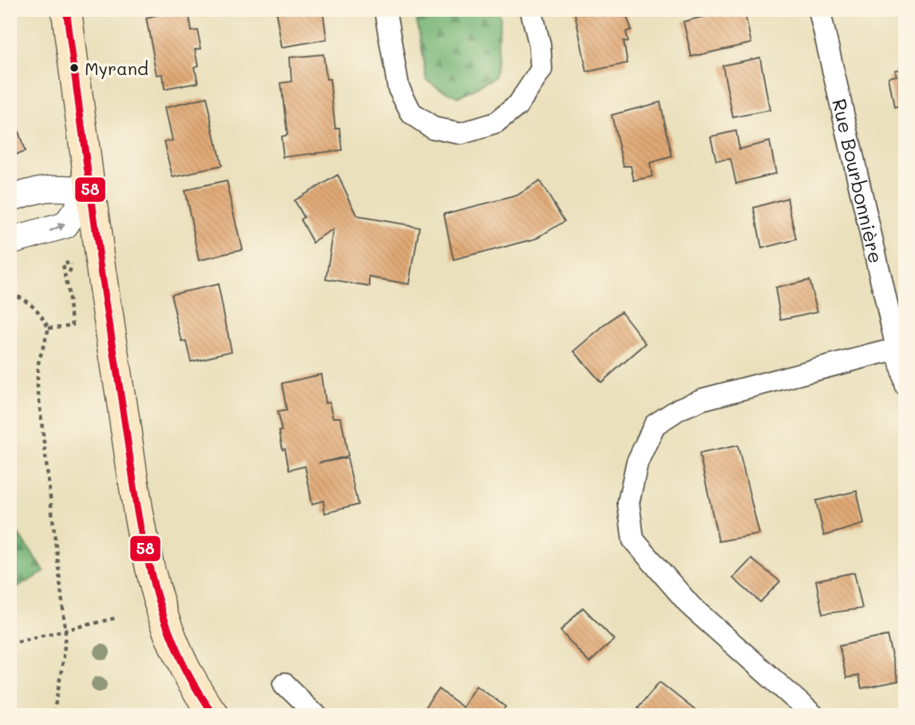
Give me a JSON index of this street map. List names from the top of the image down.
{
  "streets": {
    "street": ["Rue Bourbonnière"]
  },
  "places": ["Myrand"],
  "lines": ["transit line 58"]
}
